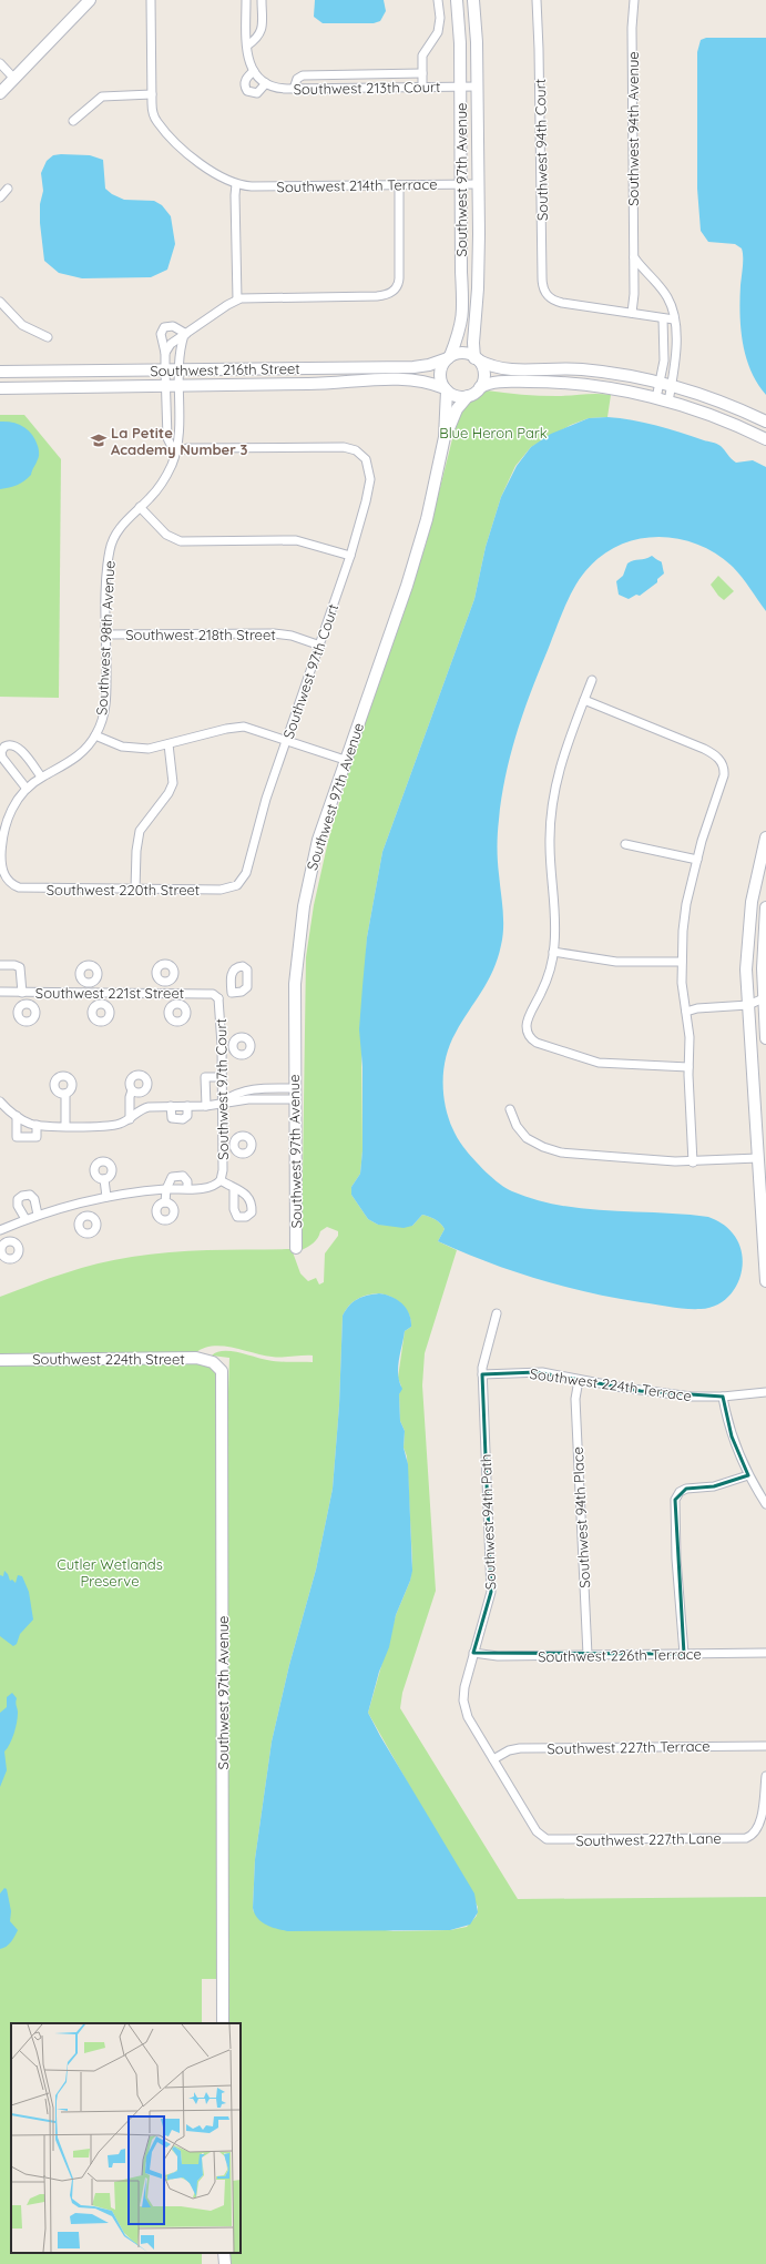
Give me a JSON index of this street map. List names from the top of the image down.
{
  "streets": {
    "street": [
      "Southwest 213th Court",
      "Southwest 94th Avenue",
      "Southwest 94th Court",
      "Southwest 97th Avenue",
      "Southwest 214th Terrace",
      "Southwest 216th Street",
      "Southwest 218th Street",
      "Southwest 98th Avenue",
      "Southwest 97th Court",
      "Southwest 220th Street",
      "Southwest 221st Street",
      "Southwest 224th Street",
      "Southwest 224th Terrace",
      "Southwest 94th Place",
      "Southwest 94th Path",
      "Southwest 226th Terrace",
      "Southwest 227th Terrace",
      "Southwest 227th Lane"
    ]
  },
  "crossings": [
    ["Southwest 213th Court", "Southwest 97th Avenue"],
    ["Southwest 94th Avenue", "Southwest 94th Court"],
    ["Southwest 97th Avenue", "Southwest 214th Terrace"],
    ["Southwest 97th Avenue", "Southwest 216th Street"],
    ["Southwest 97th Avenue", "Southwest 224th Street"],
    ["Southwest 216th Street", "Southwest 98th Avenue"],
    ["Southwest 218th Street", "Southwest 98th Avenue"],
    ["Southwest 218th Street", "Southwest 97th Court"],
    ["Southwest 98th Avenue", "Southwest 97th Court"],
    ["Southwest 98th Avenue", "Southwest 220th Street"],
    ["Southwest 97th Court", "Southwest 220th Street"],
    ["Southwest 97th Court", "Southwest 221st Street"],
    ["Southwest 224th Terrace", "Southwest 94th Place"],
    ["Southwest 224th Terrace", "Southwest 94th Path"],
    ["Southwest 94th Place", "Southwest 226th Terrace"],
    ["Southwest 94th Path", "Southwest 226th Terrace"],
    ["Southwest 94th Path", "Southwest 227th Terrace"],
    ["Southwest 94th Path", "Southwest 227th Lane"]
  ],
  "parks": ["Blue Heron Park", "Cutler Wetlands Preserve"],
  "places": {
    "school or university": ["La Petite Academy Number 3"]
  }
}
